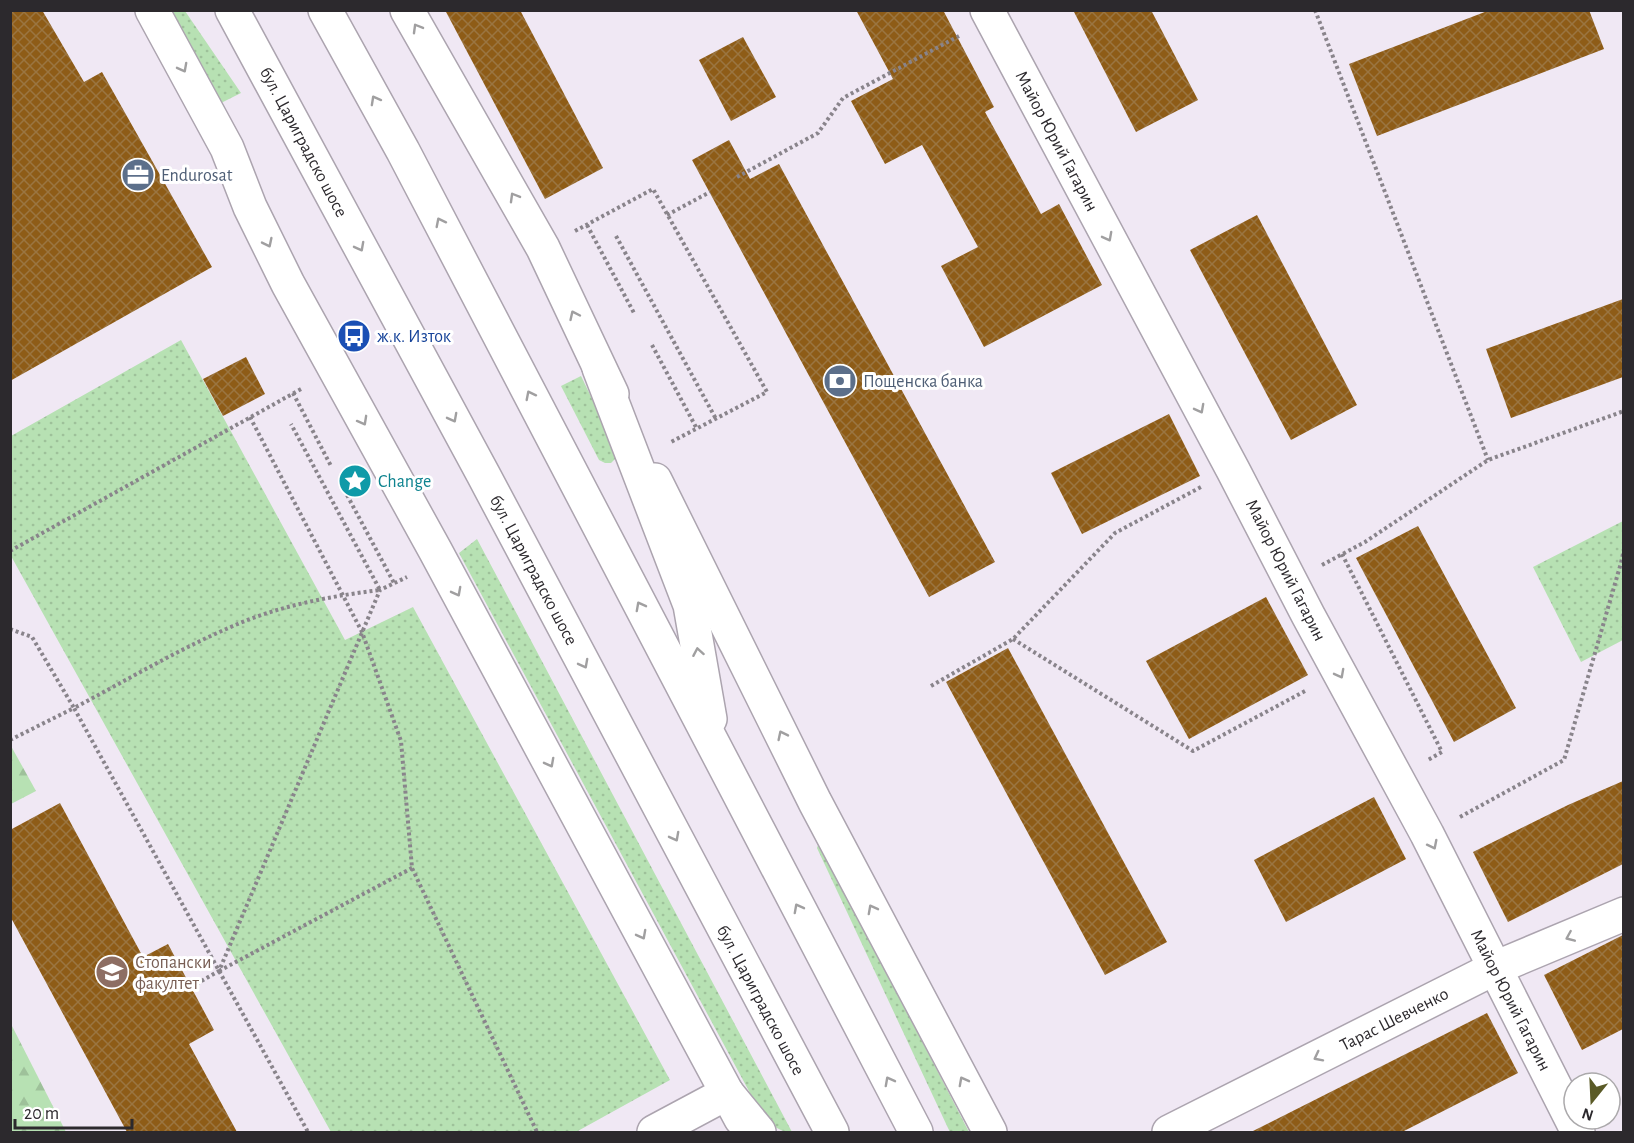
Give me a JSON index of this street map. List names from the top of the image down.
{
  "streets": {
    "main road": ["Майор Юрий Гагарин", "бул. Цариградско шосе", "Тарас Шевченко"]
  },
  "crossings": [
    ["Майор Юрий Гагарин", "Тарас Шевченко"]
  ],
  "one_way": ["Майор Юрий Гагарин", "Тарас Шевченко"],
  "places": {
    "office": ["Endurosat"],
    "bus stop": ["ж.к. Изток"],
    "bank": ["Пощенска банка"],
    "place": ["Change"],
    "school or university": ["Стопански факултет"]
  },
  "scale_bar": "20 m",
  "north": "bottom"
}
